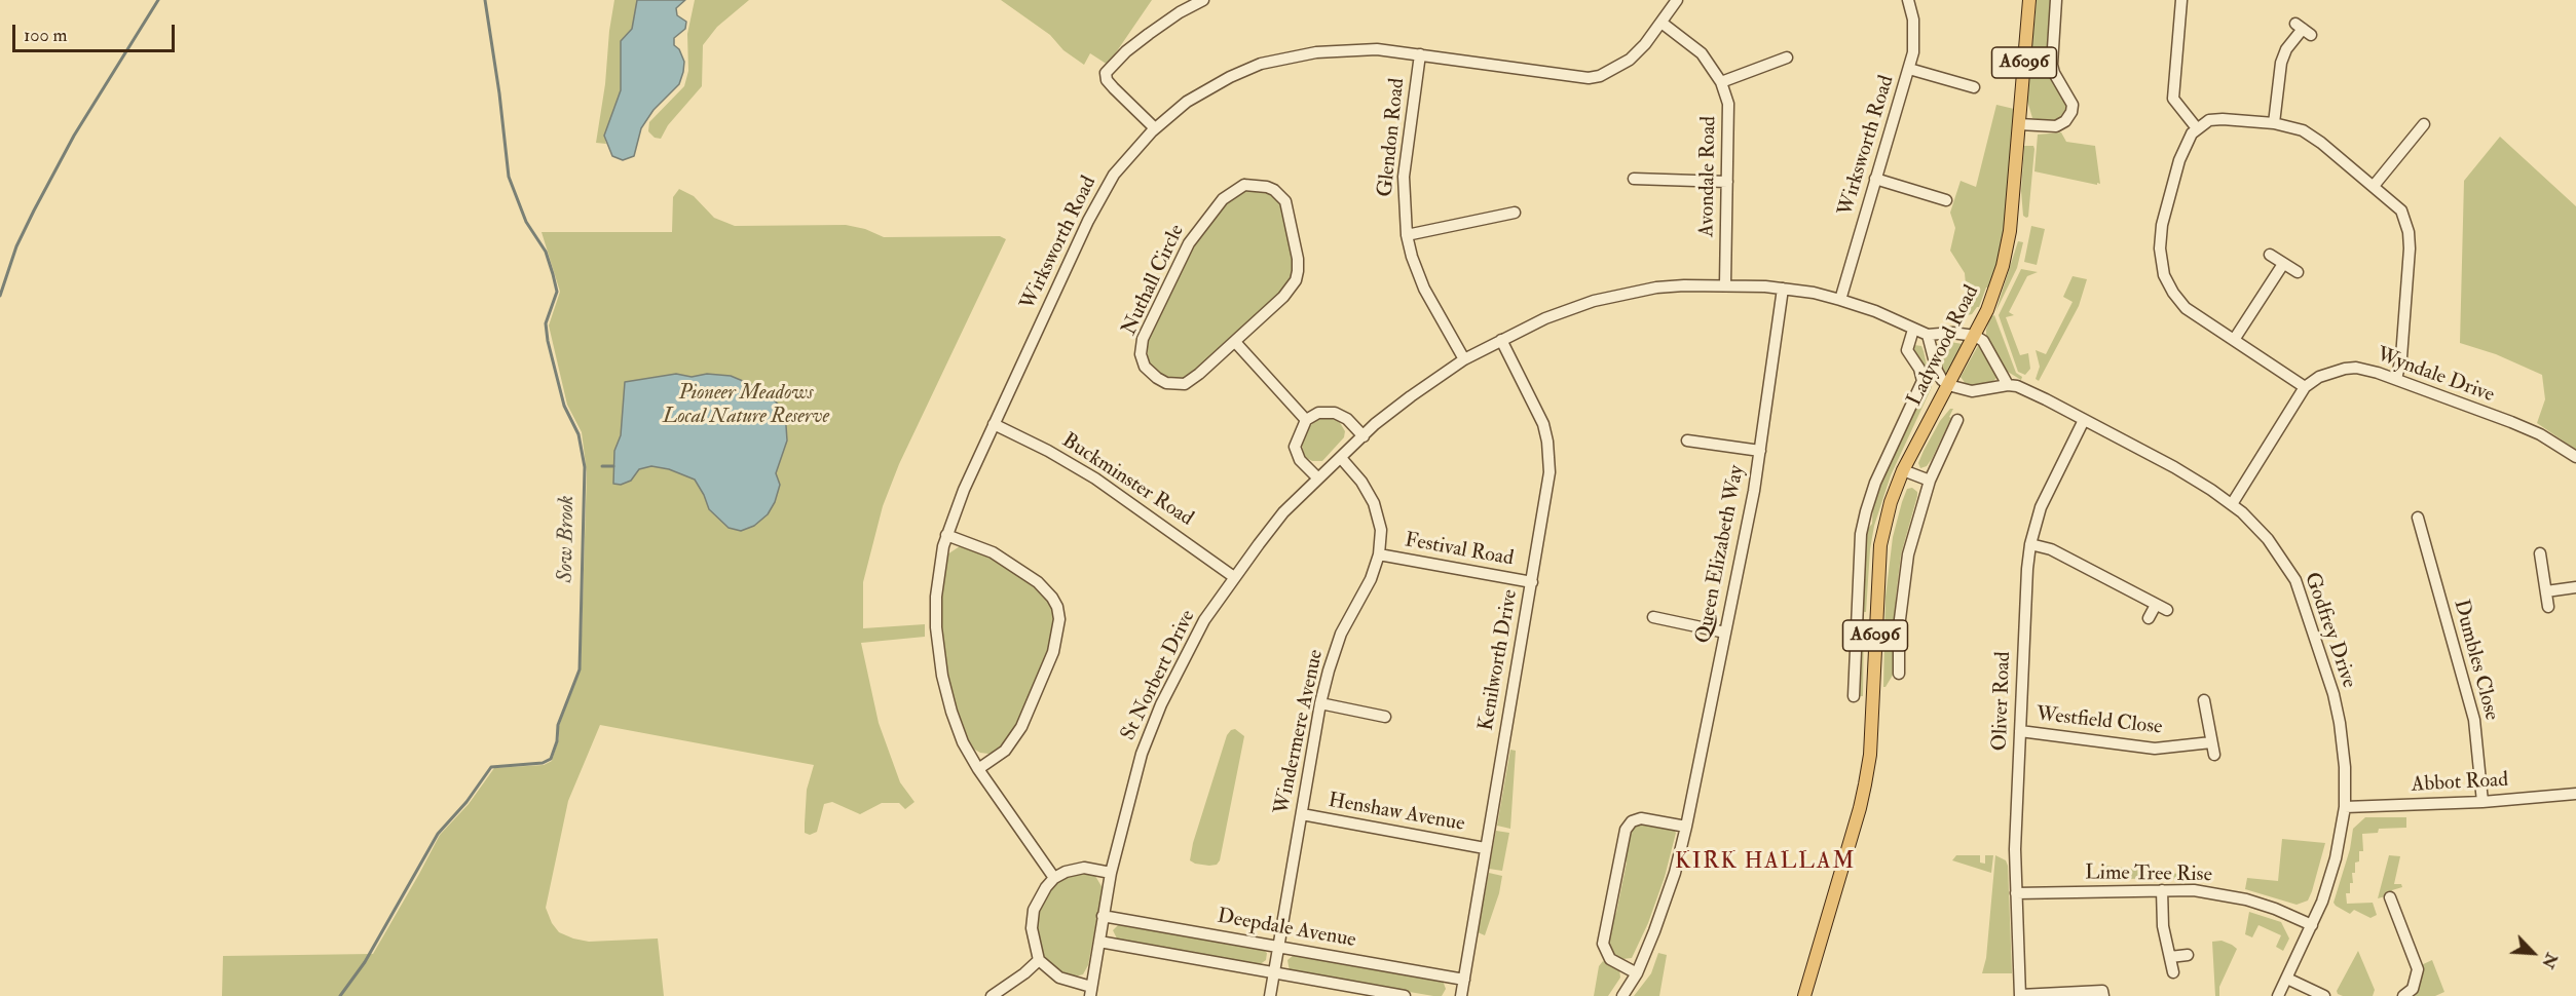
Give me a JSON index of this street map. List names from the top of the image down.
{
  "streets": {
    "main road": ["A6096", "Ladywood Road"],
    "street": [
      "Glendon Road",
      "Wirksworth Road",
      "Avondale Road",
      "Nuthall Circle",
      "Wyndale Drive",
      "Buckminster Road",
      "Festival Road",
      "Queen Elizabeth Way",
      "Godfrey Drive",
      "Kenilworth Drive",
      "Dumbles Close",
      "St Norbert Drive",
      "Oliver Road",
      "Westfield Close",
      "Windermere Avenue",
      "Abbot Road",
      "Henshaw Avenue",
      "Lime Tree Rise",
      "Deepdale Avenue"
    ]
  },
  "crossings": [
    ["Glendon Road", "Wirksworth Road"],
    ["Glendon Road", "St Norbert Drive"],
    ["Wirksworth Road", "Avondale Road"],
    ["Wirksworth Road", "Buckminster Road"],
    ["Wirksworth Road", "St Norbert Drive"],
    ["Avondale Road", "St Norbert Drive"],
    ["Ladywood Road", "Godfrey Drive"],
    ["Ladywood Road", "St Norbert Drive"],
    ["Buckminster Road", "St Norbert Drive"],
    ["Festival Road", "Kenilworth Drive"],
    ["Festival Road", "Windermere Avenue"],
    ["Queen Elizabeth Way", "St Norbert Drive"],
    ["Godfrey Drive", "Oliver Road"],
    ["Godfrey Drive", "Abbot Road"],
    ["Godfrey Drive", "Lime Tree Rise"],
    ["Kenilworth Drive", "St Norbert Drive"],
    ["Kenilworth Drive", "Henshaw Avenue"],
    ["Kenilworth Drive", "Deepdale Avenue"],
    ["Dumbles Close", "Abbot Road"],
    ["St Norbert Drive", "Windermere Avenue"],
    ["St Norbert Drive", "Deepdale Avenue"],
    ["Oliver Road", "Westfield Close"],
    ["Oliver Road", "Lime Tree Rise"],
    ["Windermere Avenue", "Henshaw Avenue"],
    ["Windermere Avenue", "Deepdale Avenue"]
  ],
  "districts": ["KIRK HALLAM"],
  "water": ["Sow Brook"],
  "parks": ["Pioneer Meadows Local Nature Reserve"],
  "scale_bar": "100 m",
  "north": "bottom right"
}
